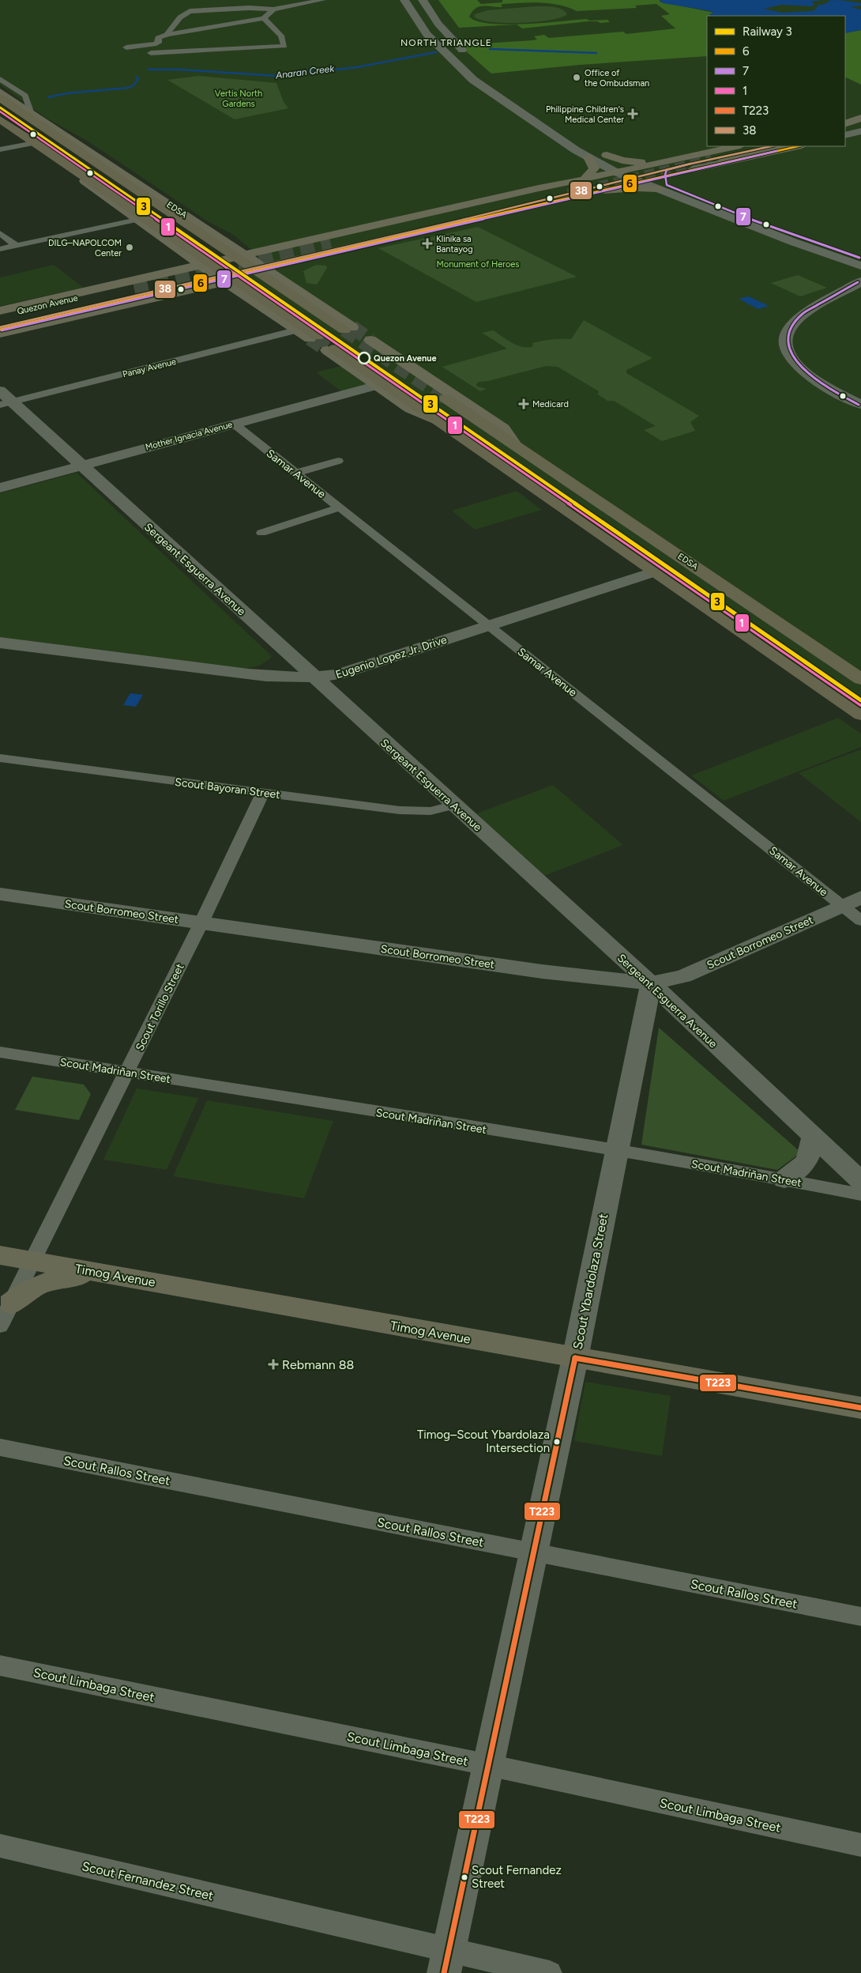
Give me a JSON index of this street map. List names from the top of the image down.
{
  "streets": {
    "highway": ["EDSA"],
    "main road": ["Quezon Avenue", "Timog Avenue"],
    "street": [
      "Panay Avenue",
      "Mother Ignacia Avenue",
      "Samar Avenue",
      "Sergeant Esguerra Avenue",
      "Eugenio Lopez Jr. Drive",
      "Scout Bayoran Street",
      "Scout Borromeo Street",
      "Scout Torillo Street",
      "Scout Madriñan Street",
      "Scout Ybardolaza Street",
      "Scout Rallos Street",
      "Scout Limbaga Street",
      "Scout Fernandez Street"
    ]
  },
  "crossings": [
    ["EDSA", "Quezon Avenue"],
    ["Panay Avenue", "Sergeant Esguerra Avenue"],
    ["Mother Ignacia Avenue", "Samar Avenue"],
    ["Mother Ignacia Avenue", "Sergeant Esguerra Avenue"],
    ["Samar Avenue", "Eugenio Lopez Jr. Drive"],
    ["Samar Avenue", "Scout Borromeo Street"],
    ["Sergeant Esguerra Avenue", "Eugenio Lopez Jr. Drive"],
    ["Sergeant Esguerra Avenue", "Scout Bayoran Street"],
    ["Sergeant Esguerra Avenue", "Scout Borromeo Street"],
    ["Sergeant Esguerra Avenue", "Scout Ybardolaza Street"],
    ["Scout Bayoran Street", "Scout Torillo Street"],
    ["Scout Borromeo Street", "Scout Torillo Street"],
    ["Scout Borromeo Street", "Scout Ybardolaza Street"],
    ["Scout Torillo Street", "Scout Madriñan Street"],
    ["Scout Torillo Street", "Timog Avenue"],
    ["Scout Madriñan Street", "Scout Ybardolaza Street"],
    ["Timog Avenue", "Scout Ybardolaza Street"],
    ["Scout Ybardolaza Street", "Scout Rallos Street"],
    ["Scout Ybardolaza Street", "Scout Limbaga Street"],
    ["Scout Ybardolaza Street", "Scout Fernandez Street"]
  ],
  "districts": ["NORTH TRIANGLE"],
  "water": ["Anaran Creek"],
  "parks": ["Vertis North Gardens", "Monument of Heroes"],
  "places": {
    "other": [
      "Office of the Ombudsman",
      "DILG–NAPOLCOM Center",
      "Quezon Avenue",
      "Timog–Scout Ybardolaza Intersection",
      "Scout Fernandez Street"
    ],
    "health": [
      "Philippine Children's Medical Center",
      "Klinika sa Bantayog",
      "Medicard",
      "Rebmann 88"
    ]
  },
  "lines": [
    "rail line 3",
    "transit line 1",
    "transit line 6",
    "transit line 38",
    "transit line 7",
    "transit line T223"
  ],
  "legend": [
    "Railway 3",
    "6",
    "7",
    "1",
    "T223",
    "38"
  ]
}
